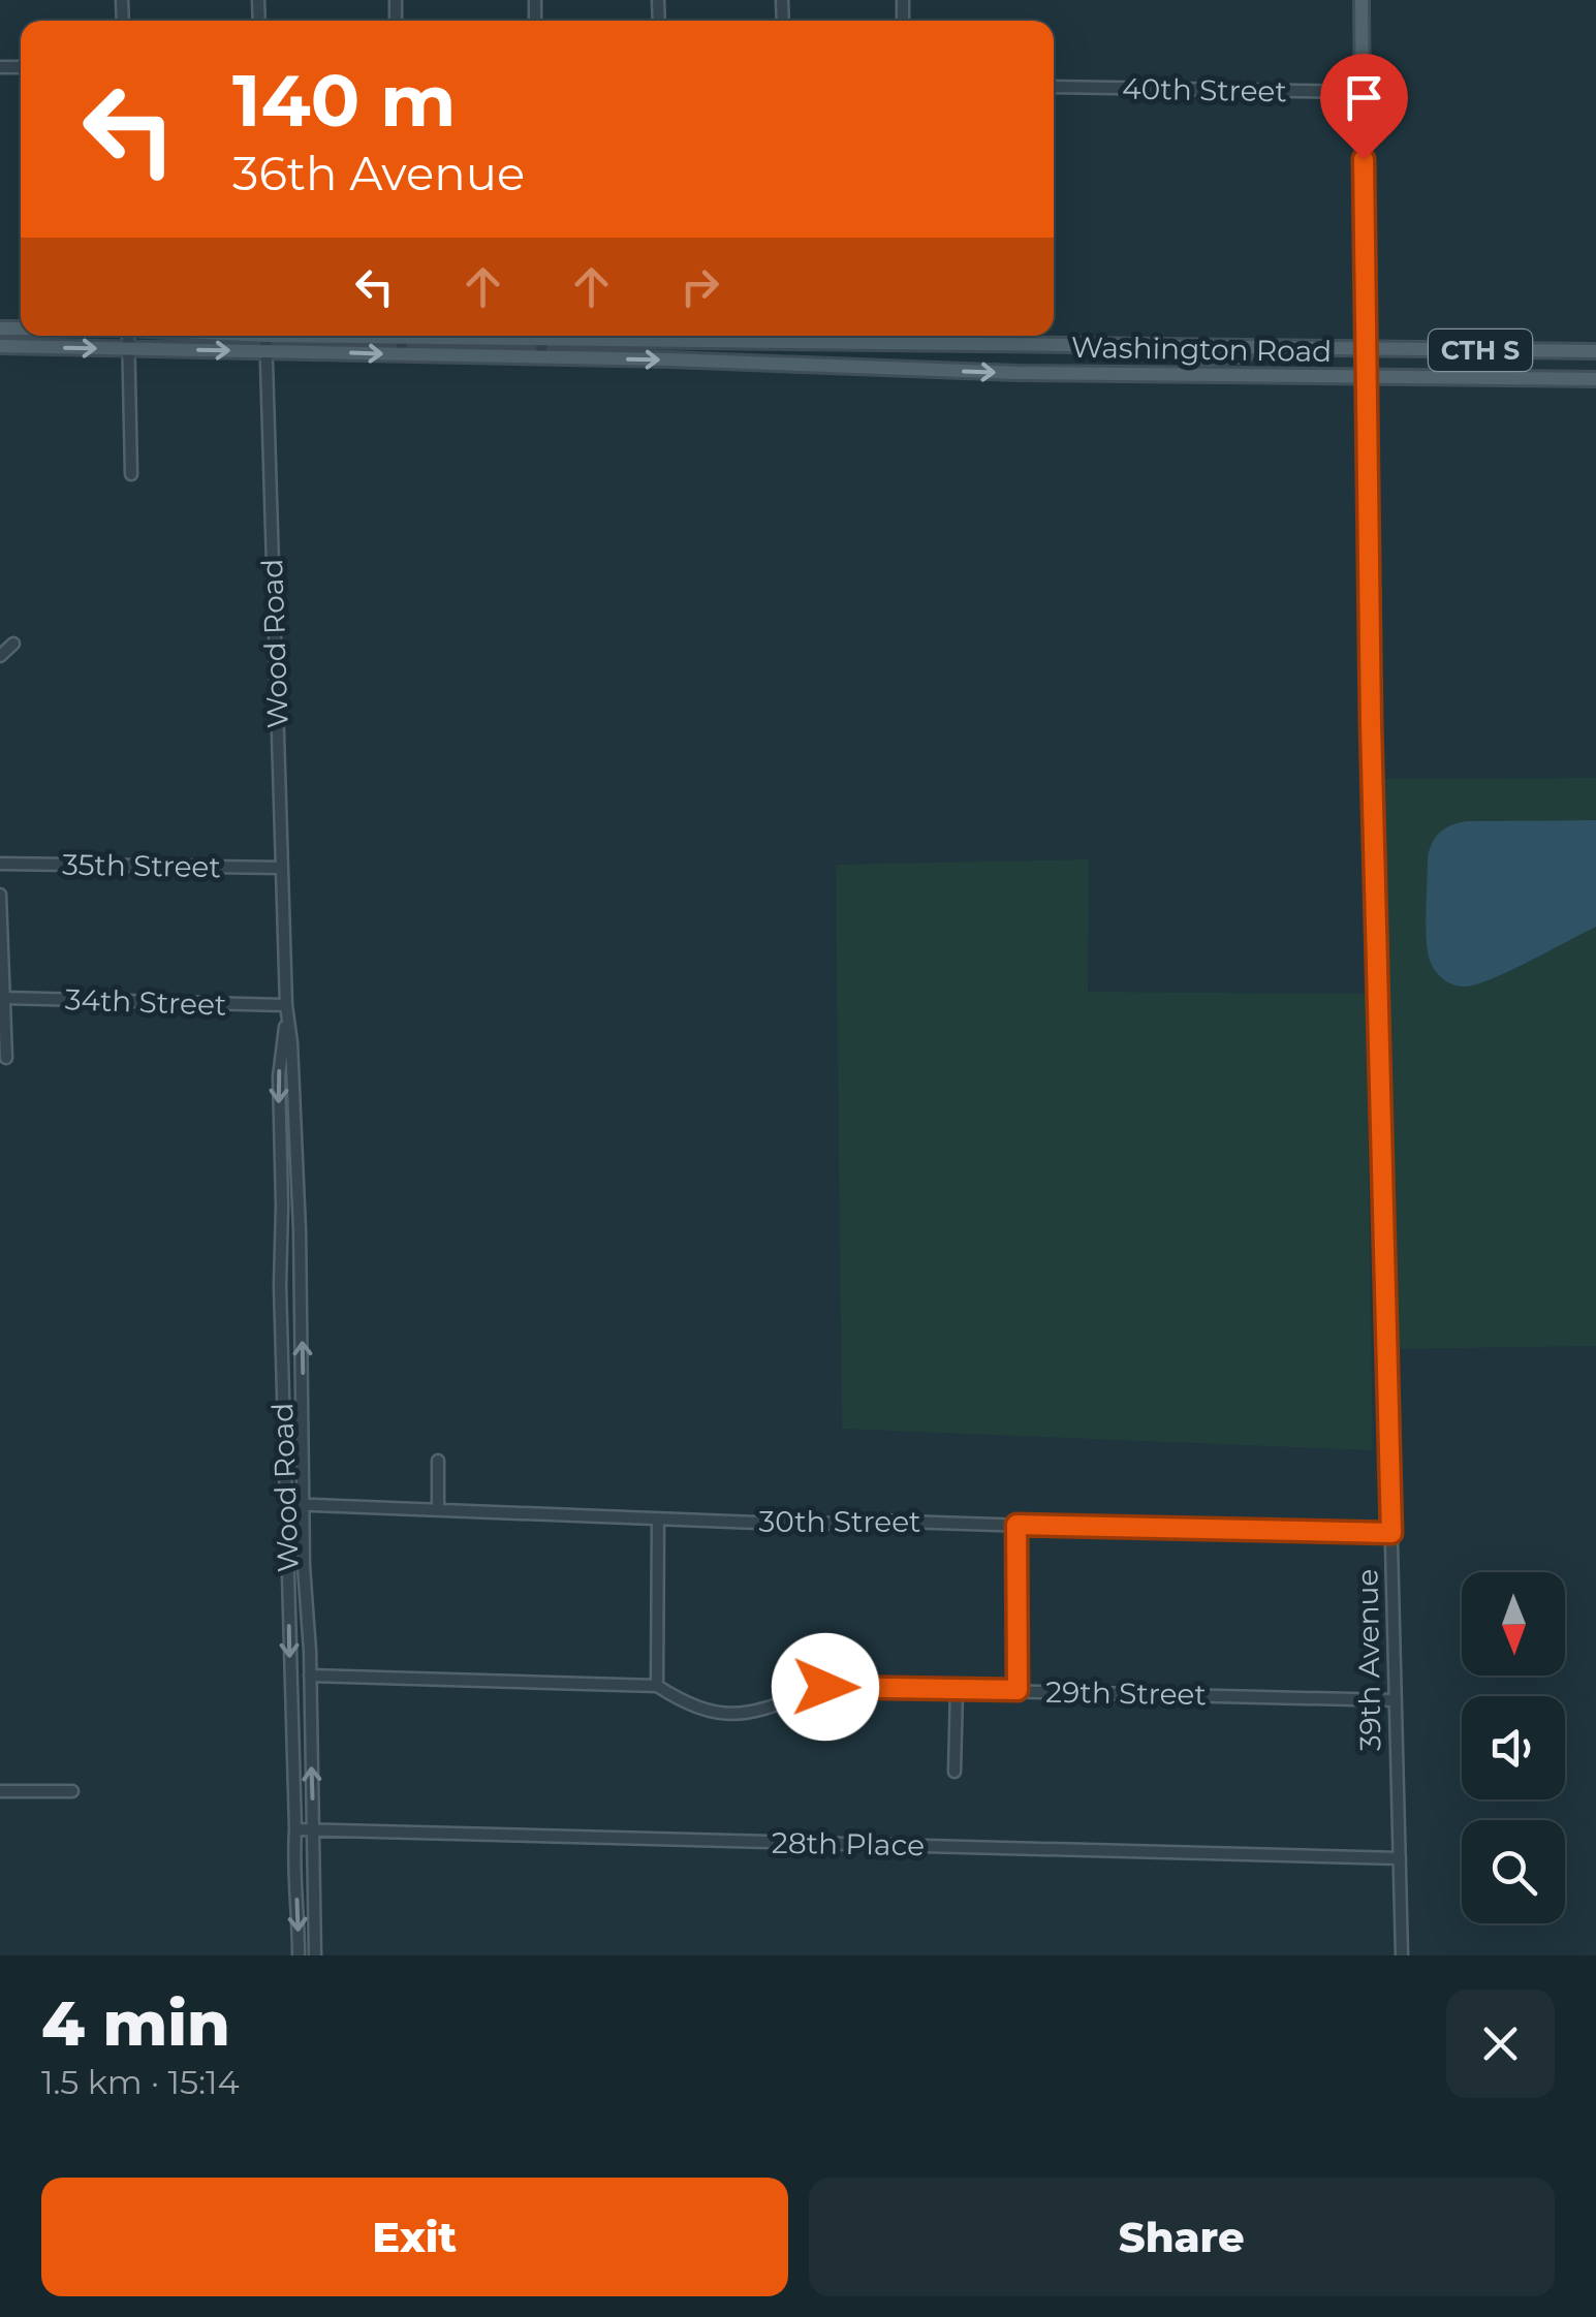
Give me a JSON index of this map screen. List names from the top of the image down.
{
  "streets": {
    "main road": ["Washington Road", "CTH S", "39th Avenue"],
    "street": [
      "40th Street",
      "Wood Road",
      "35th Street",
      "34th Street",
      "30th Street",
      "29th Street",
      "28th Place"
    ]
  },
  "crossings": [
    ["40th Street", "39th Avenue"],
    ["Washington Road", "Wood Road"],
    ["Washington Road", "39th Avenue"],
    ["Wood Road", "35th Street"],
    ["Wood Road", "34th Street"],
    ["Wood Road", "30th Street"],
    ["Wood Road", "29th Street"],
    ["Wood Road", "28th Place"],
    ["30th Street", "39th Avenue"],
    ["39th Avenue", "29th Street"],
    ["39th Avenue", "28th Place"]
  ],
  "north": "bottom",
  "page": {
    "turn": ["140 m", "36th Avenue"],
    "heading": ["4 min", "1.5 km · 15:14"],
    "buttons": ["Exit", "Share"]
  }
}
